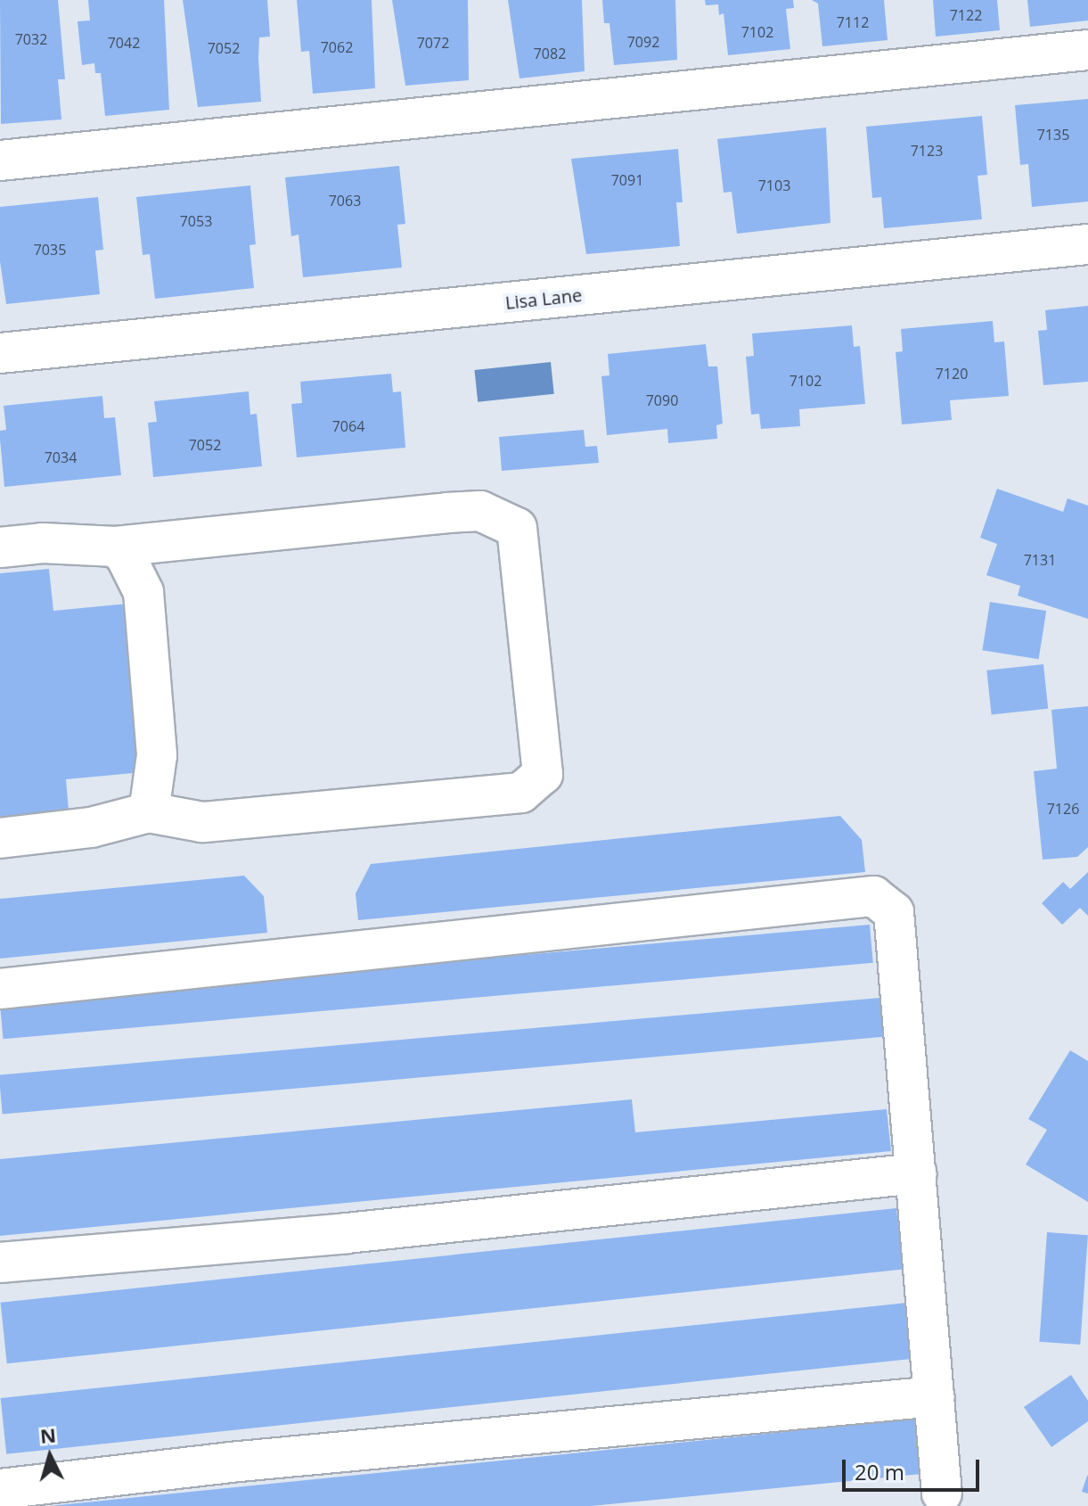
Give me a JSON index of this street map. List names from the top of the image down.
{
  "streets": {
    "street": ["Lisa Lane"]
  },
  "house_numbers": [
    "7122",
    "7112",
    "7102",
    "7032",
    "7092",
    "7042",
    "7072",
    "7062",
    "7052",
    "7082",
    "7135",
    "7123",
    "7091",
    "7103",
    "7063",
    "7053",
    "7035",
    "7120",
    "7102",
    "7090",
    "7064",
    "7052",
    "7034",
    "7131",
    "7126"
  ],
  "scale_bar": "20 m",
  "north": "top"
}
